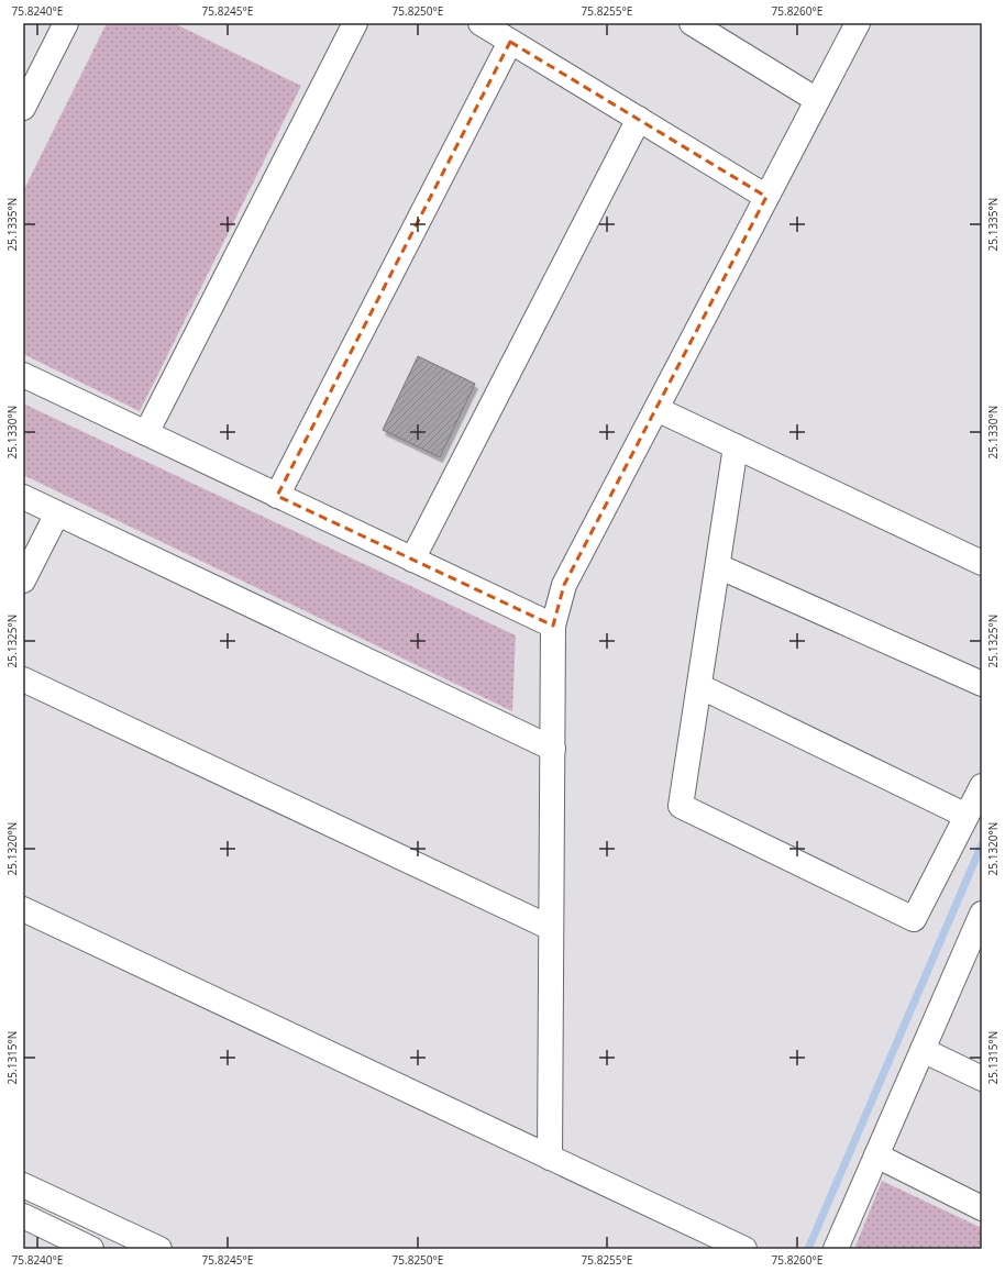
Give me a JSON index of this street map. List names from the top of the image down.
{
  "coordinates": [
    "75.8240°E",
    "75.8245°E",
    "75.8250°E",
    "75.8255°E",
    "75.8260°E",
    "25.1335°N",
    "25.1330°N",
    "25.1325°N",
    "25.1320°N",
    "25.1315°N"
  ]
}
